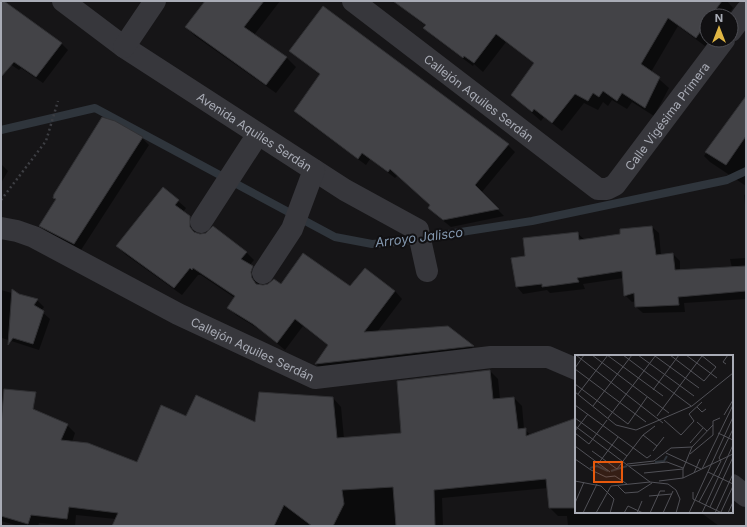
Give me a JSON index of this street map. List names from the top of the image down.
{
  "streets": {
    "street": ["Callejón Aquiles Serdán", "Calle Vigésima Primera", "Avenida Aquiles Serdán"]
  },
  "crossings": [
    ["Callejón Aquiles Serdán", "Calle Vigésima Primera"]
  ],
  "water": ["Arroyo Jalisco"],
  "north": "top"
}
